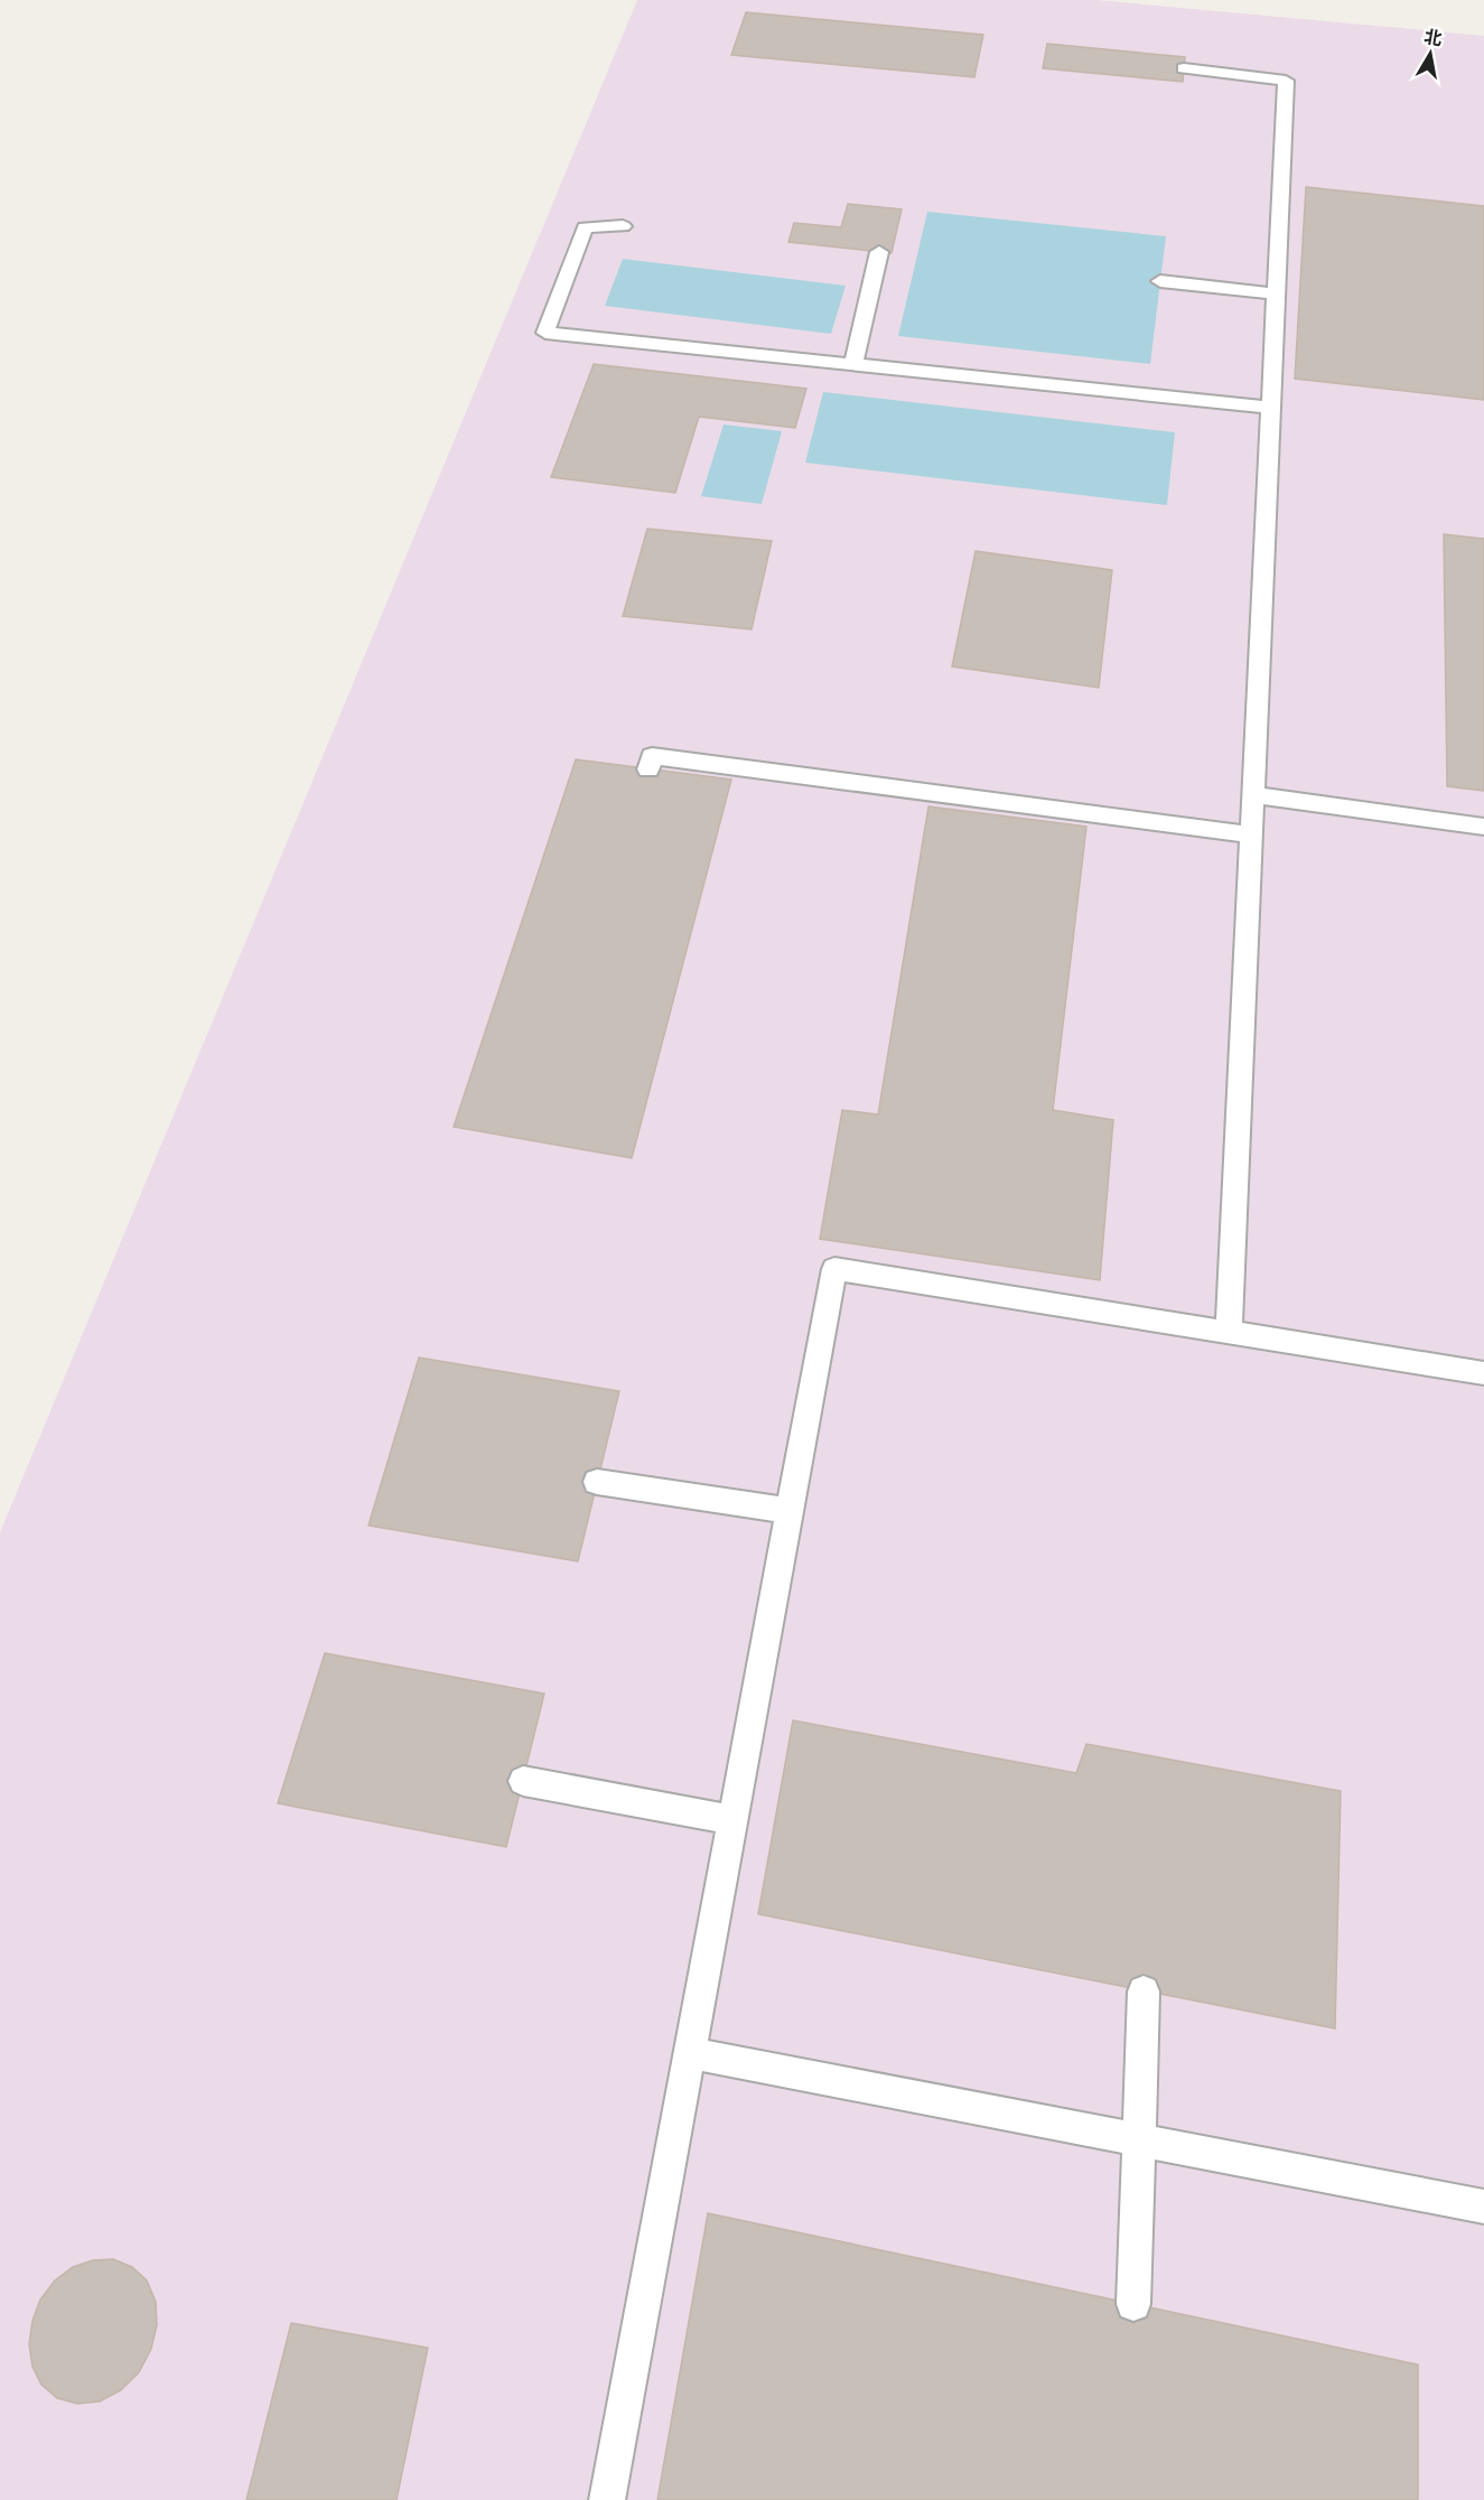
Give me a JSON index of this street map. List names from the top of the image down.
{
  "north": "top"
}
